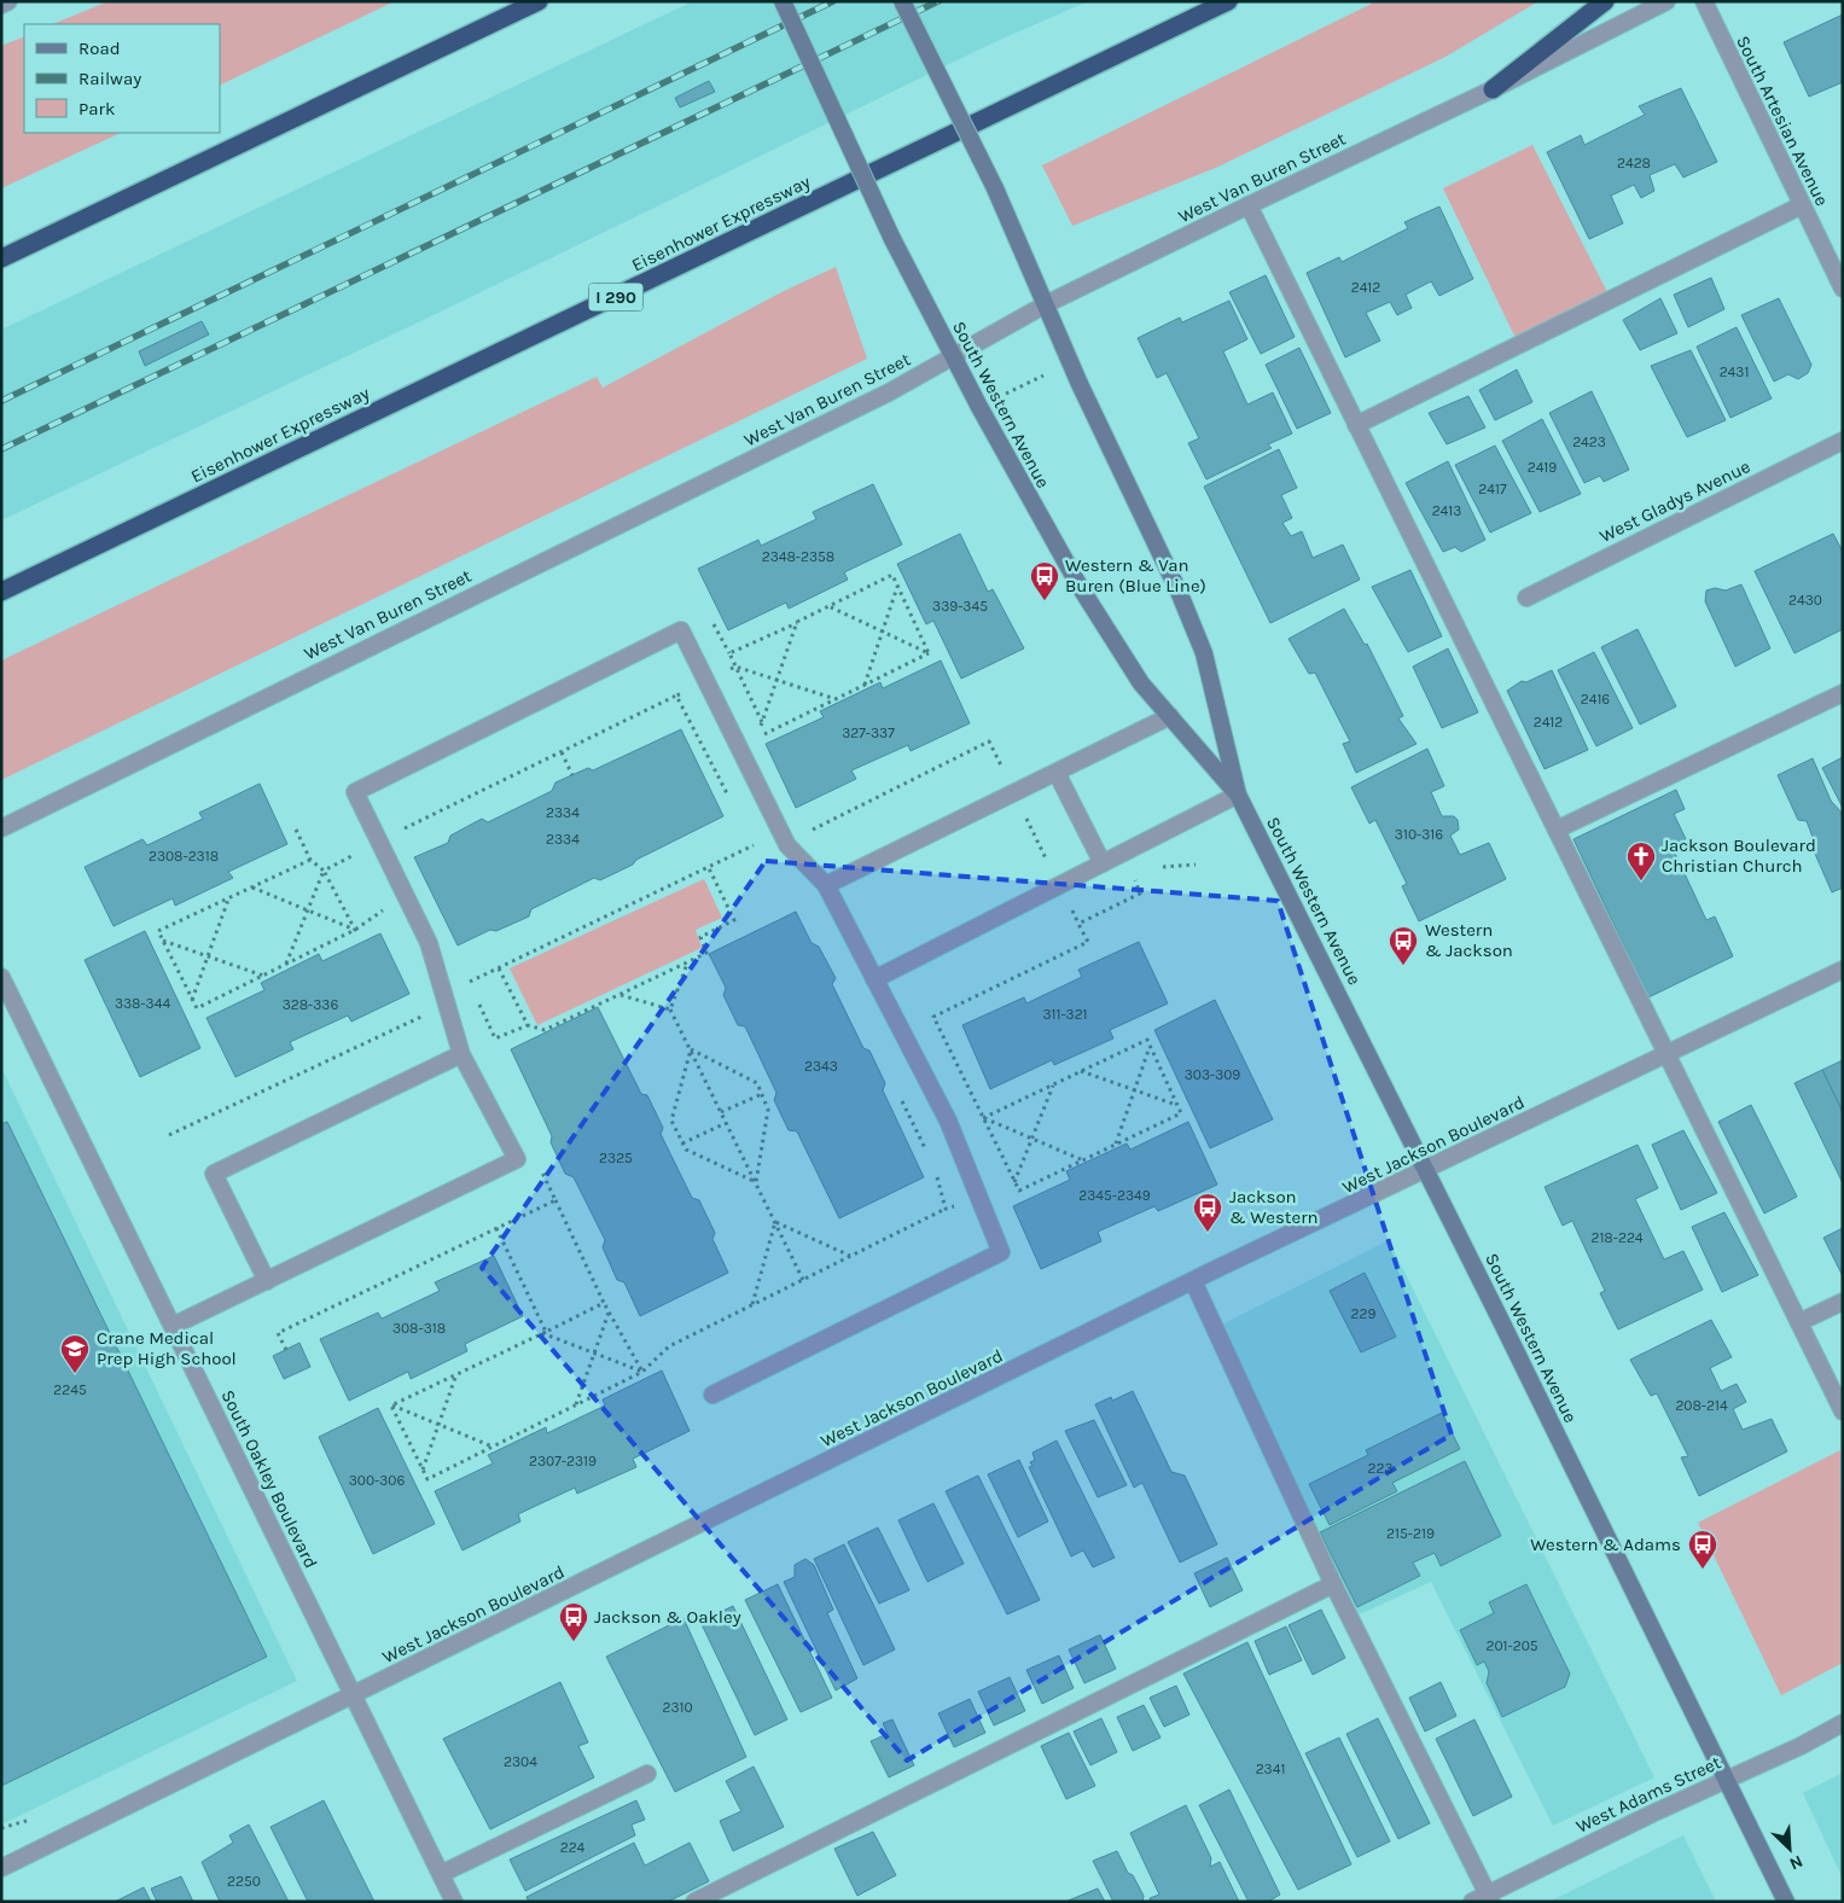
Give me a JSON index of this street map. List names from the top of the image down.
{
  "streets": {
    "highway": ["Eisenhower Expressway", "I 290"],
    "main road": ["South Western Avenue"],
    "street": [
      "South Artesian Avenue",
      "West Van Buren Street",
      "West Gladys Avenue",
      "West Jackson Boulevard",
      "South Oakley Boulevard",
      "West Adams Street"
    ]
  },
  "crossings": [
    ["West Van Buren Street", "South Western Avenue"],
    ["South Western Avenue", "West Jackson Boulevard"],
    ["South Western Avenue", "West Adams Street"],
    ["West Jackson Boulevard", "South Oakley Boulevard"]
  ],
  "places": {
    "bus stop": [
      "Western & Van Buren (Blue Line)",
      "Western & Jackson",
      "Jackson & Western",
      "Western & Adams",
      "Jackson & Oakley"
    ],
    "church": ["Jackson Boulevard Christian Church"],
    "school or university": ["Crane Medical Prep High School"]
  },
  "house_numbers": [
    "2428",
    "2412",
    "2431",
    "2423",
    "2419",
    "2417",
    "2413",
    "2348-2358",
    "2430",
    "339-345",
    "2416",
    "2412",
    "327-337",
    "2334",
    "310-316",
    "2334",
    "2308-2318",
    "338-344",
    "328-336",
    "311-321",
    "2343",
    "303-309",
    "2325",
    "2345-2349",
    "218-224",
    "229",
    "308-318",
    "2245",
    "208-214",
    "2307-2319",
    "223",
    "300-306",
    "215-219",
    "201-205",
    "2310",
    "2304",
    "2341",
    "224",
    "2250"
  ],
  "legend": ["Road", "Railway", "Park"],
  "north": "bottom right"
}
